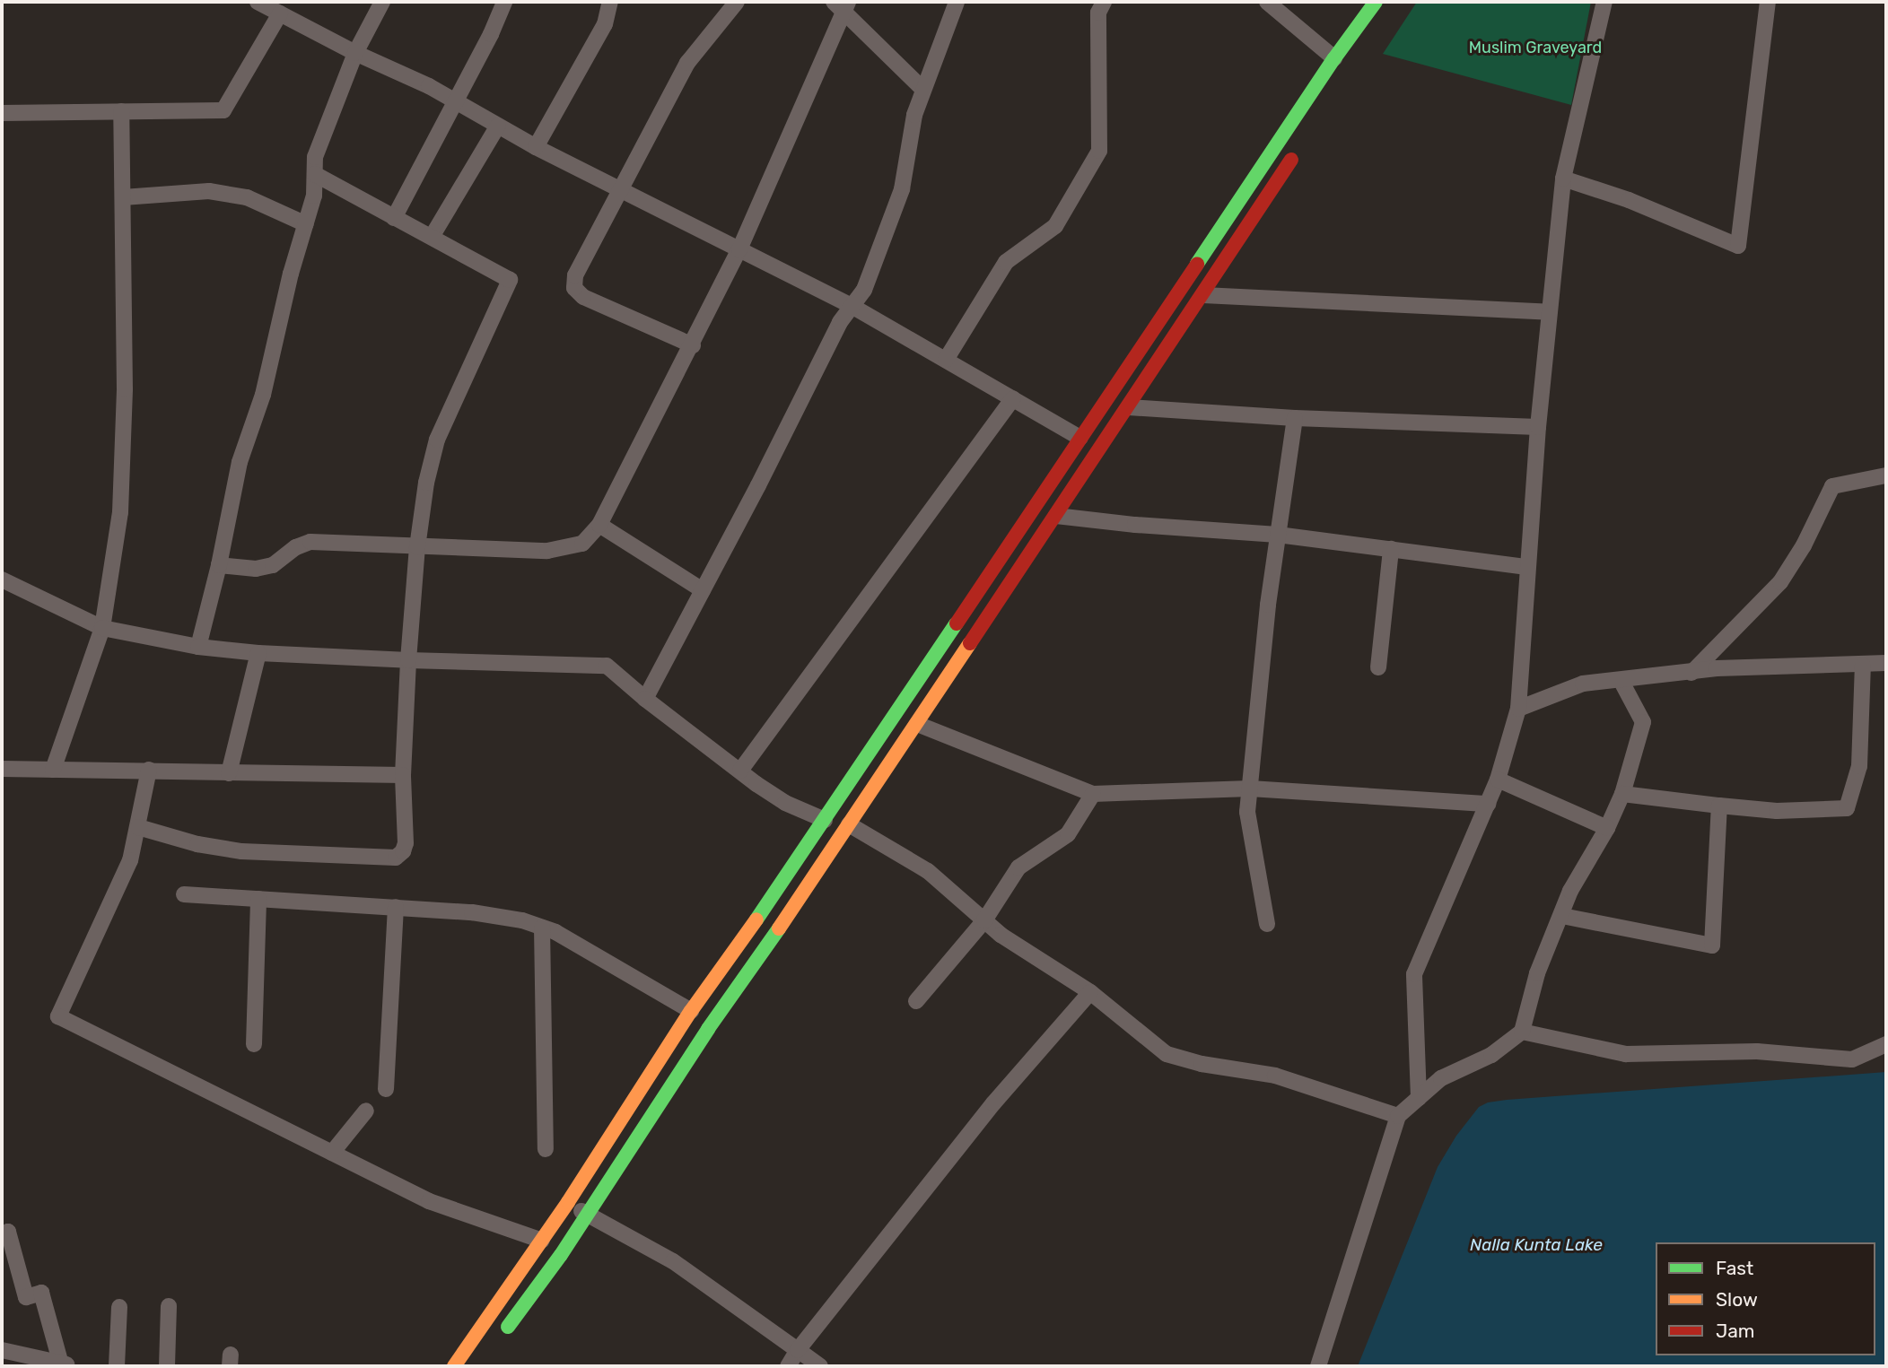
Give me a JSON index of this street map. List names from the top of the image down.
{
  "water": ["Nalla Kunta Lake"],
  "parks": ["Muslim Graveyard"],
  "legend": ["Fast", "Slow", "Jam"]
}
